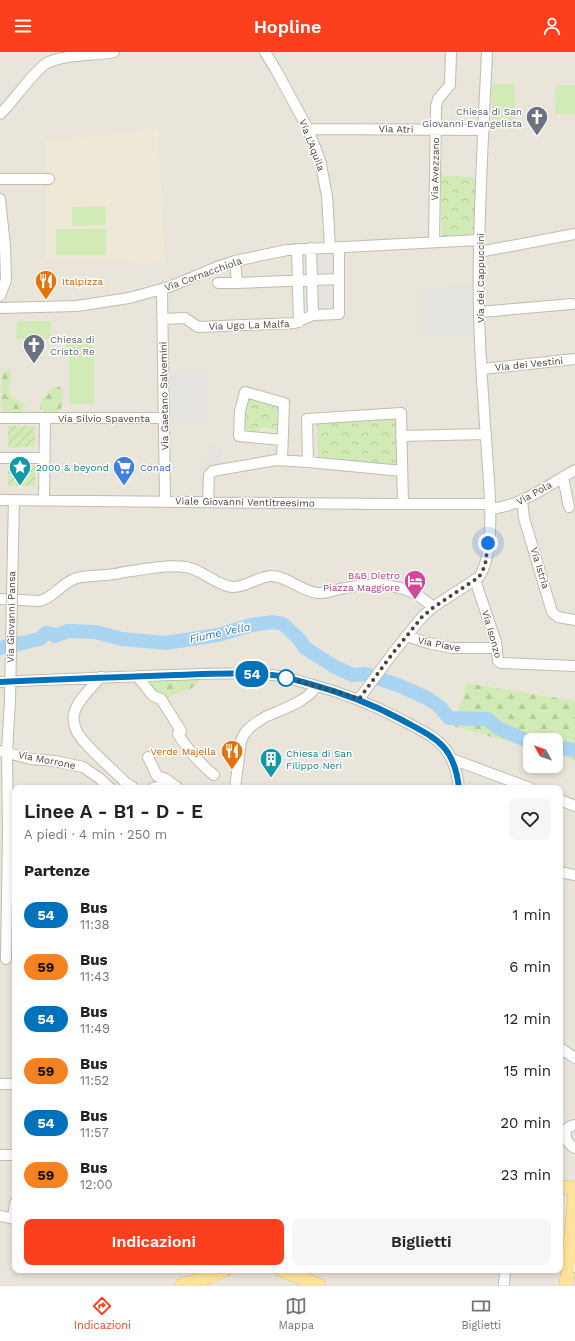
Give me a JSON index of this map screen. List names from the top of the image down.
{
  "streets": {
    "street": [
      "Via Atri",
      "Via L'Aquila",
      "Via Avezzano",
      "Via Cornacchiola",
      "Via dei Cappuccini",
      "Via Ugo La Malfa",
      "Via dei Vestini",
      "Via Gaetano Salvemini",
      "Via Silvio Spaventa",
      "Via Pola",
      "Viale Giovanni Ventitreesimo",
      "Via Istria",
      "Via Giovanni Pansa",
      "Via Isonzo",
      "Via Piave",
      "Via Morrone"
    ]
  },
  "crossings": [
    ["Via Atri", "Via L'Aquila"],
    ["Via Atri", "Via Avezzano"],
    ["Via Atri", "Via dei Cappuccini"],
    ["Via L'Aquila", "Via Cornacchiola"],
    ["Via L'Aquila", "Via Ugo La Malfa"],
    ["Via Avezzano", "Via Cornacchiola"],
    ["Via Cornacchiola", "Via dei Cappuccini"],
    ["Via Cornacchiola", "Via Gaetano Salvemini"],
    ["Via dei Cappuccini", "Via dei Vestini"],
    ["Via dei Cappuccini", "Via Pola"],
    ["Via dei Cappuccini", "Viale Giovanni Ventitreesimo"],
    ["Via dei Cappuccini", "Via Isonzo"],
    ["Via Ugo La Malfa", "Via Gaetano Salvemini"],
    ["Via Gaetano Salvemini", "Via Silvio Spaventa"],
    ["Via Gaetano Salvemini", "Viale Giovanni Ventitreesimo"],
    ["Via Pola", "Viale Giovanni Ventitreesimo"],
    ["Via Pola", "Via Istria"],
    ["Viale Giovanni Ventitreesimo", "Via Giovanni Pansa"],
    ["Via Giovanni Pansa", "Via Morrone"],
    ["Via Isonzo", "Via Piave"]
  ],
  "water": ["Fiume Vella"],
  "places": {
    "church": ["Chiesa di San Giovanni Evangelista", "Chiesa di Cristo Re"],
    "restaurant": ["Italpizza", "Verde Majella"],
    "place": ["2000 & beyond"],
    "supermarket": ["Conad"],
    "hotel": ["B&B Dietro Piazza Maggiore"],
    "building": ["Chiesa di San Filippo Neri"]
  },
  "lines": ["bus line 54"],
  "north": "top left",
  "page": {
    "header": "Hopline",
    "on_map": "54",
    "heading": [
      ["Linee A - B1 - D - E", "A piedi · 4 min · 250 m"],
      "Partenze"
    ],
    "list": [
      {
        "mark": "54",
        "name": "Bus",
        "note": "11:38",
        "value": "1 min"
      },
      {
        "mark": "59",
        "name": "Bus",
        "note": "11:43",
        "value": "6 min"
      },
      {
        "mark": "54",
        "name": "Bus",
        "note": "11:49",
        "value": "12 min"
      },
      {
        "mark": "59",
        "name": "Bus",
        "note": "11:52",
        "value": "15 min"
      },
      {
        "mark": "54",
        "name": "Bus",
        "note": "11:57",
        "value": "20 min"
      },
      {
        "mark": "59",
        "name": "Bus",
        "note": "12:00",
        "value": "23 min"
      }
    ],
    "buttons": ["Indicazioni", "Biglietti"],
    "tabs": ["Indicazioni", "Mappa", "Biglietti"]
  }
}
